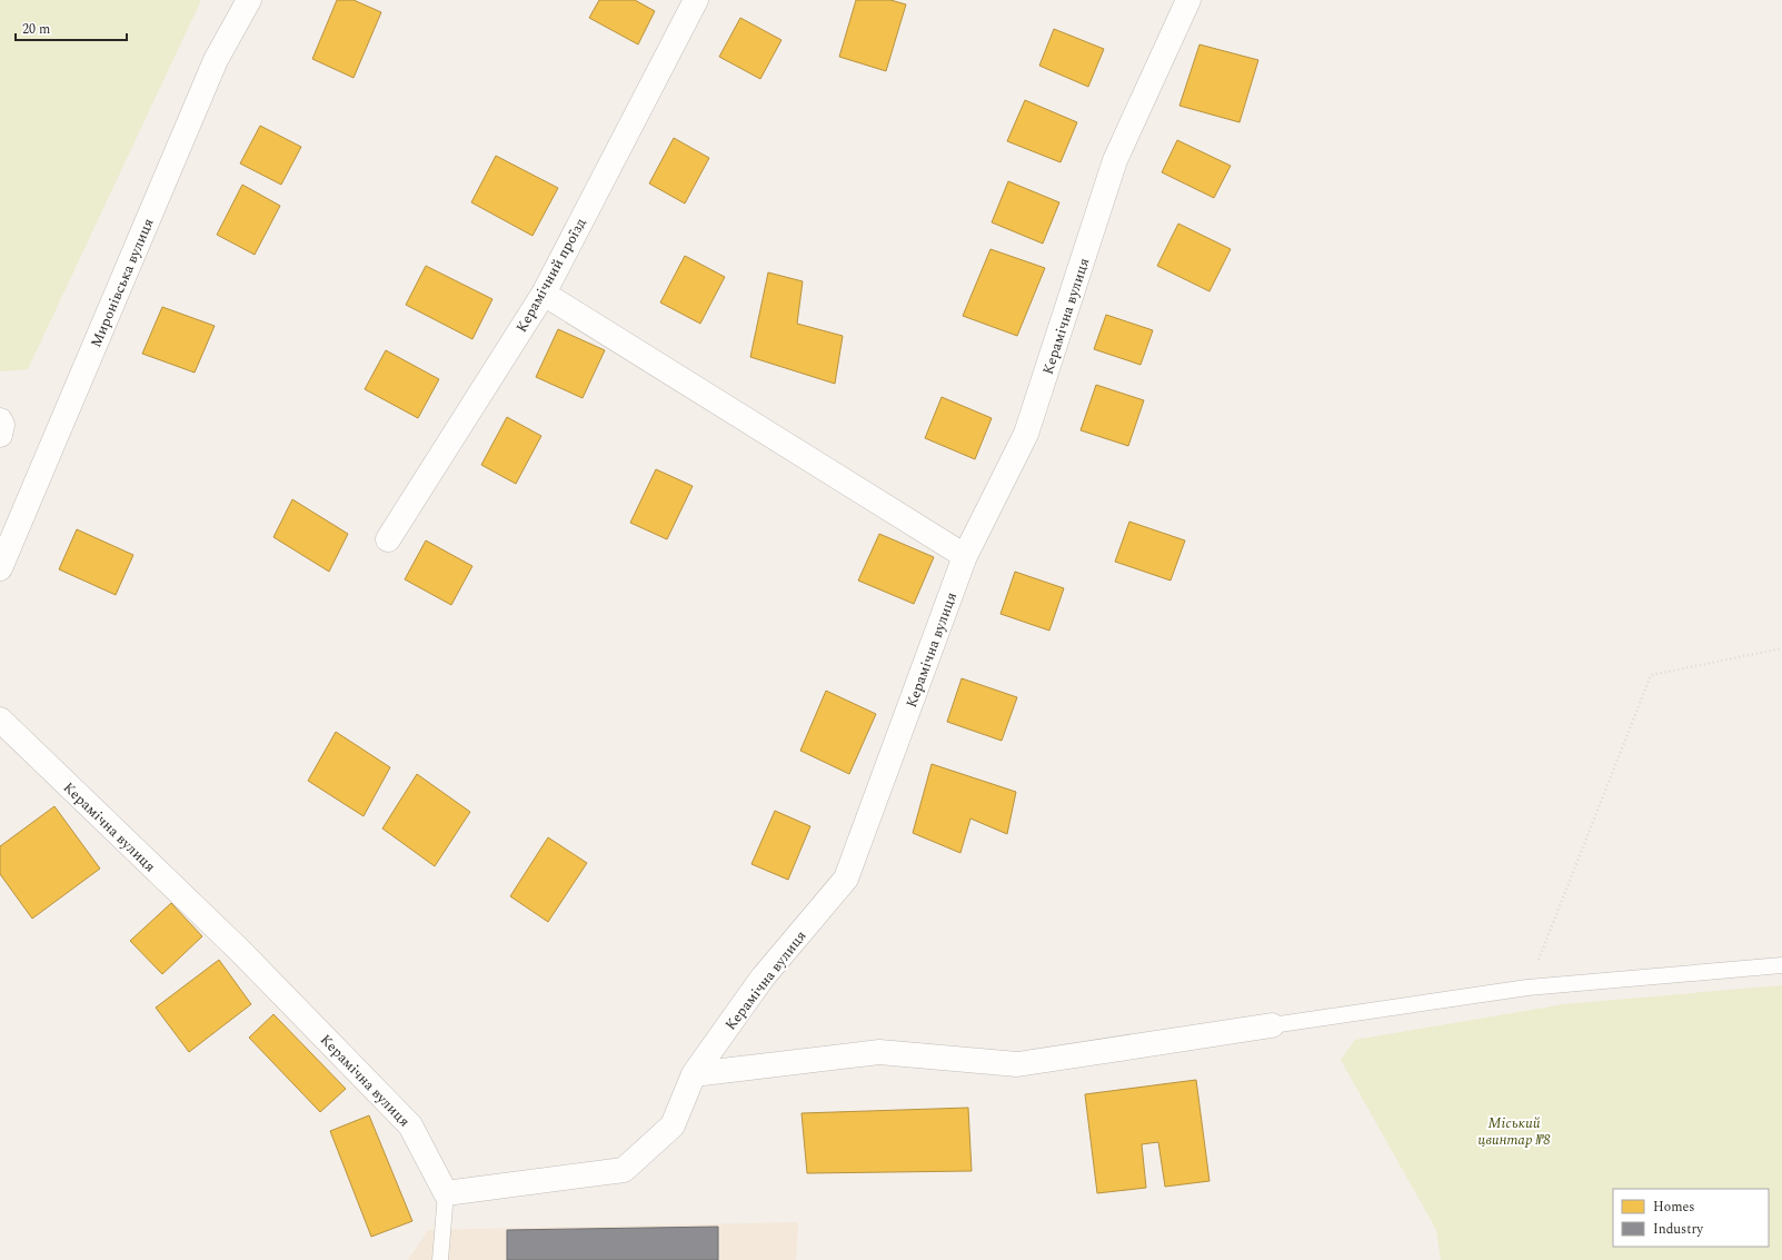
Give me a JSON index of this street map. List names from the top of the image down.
{
  "streets": {
    "street": ["Керамічний проїзд", "Миронівська вулиця", "Керамічна вулиця"]
  },
  "parks": ["Міський цвинтар №8"],
  "legend": ["Homes", "Industry"],
  "scale_bar": "20 m"
}
